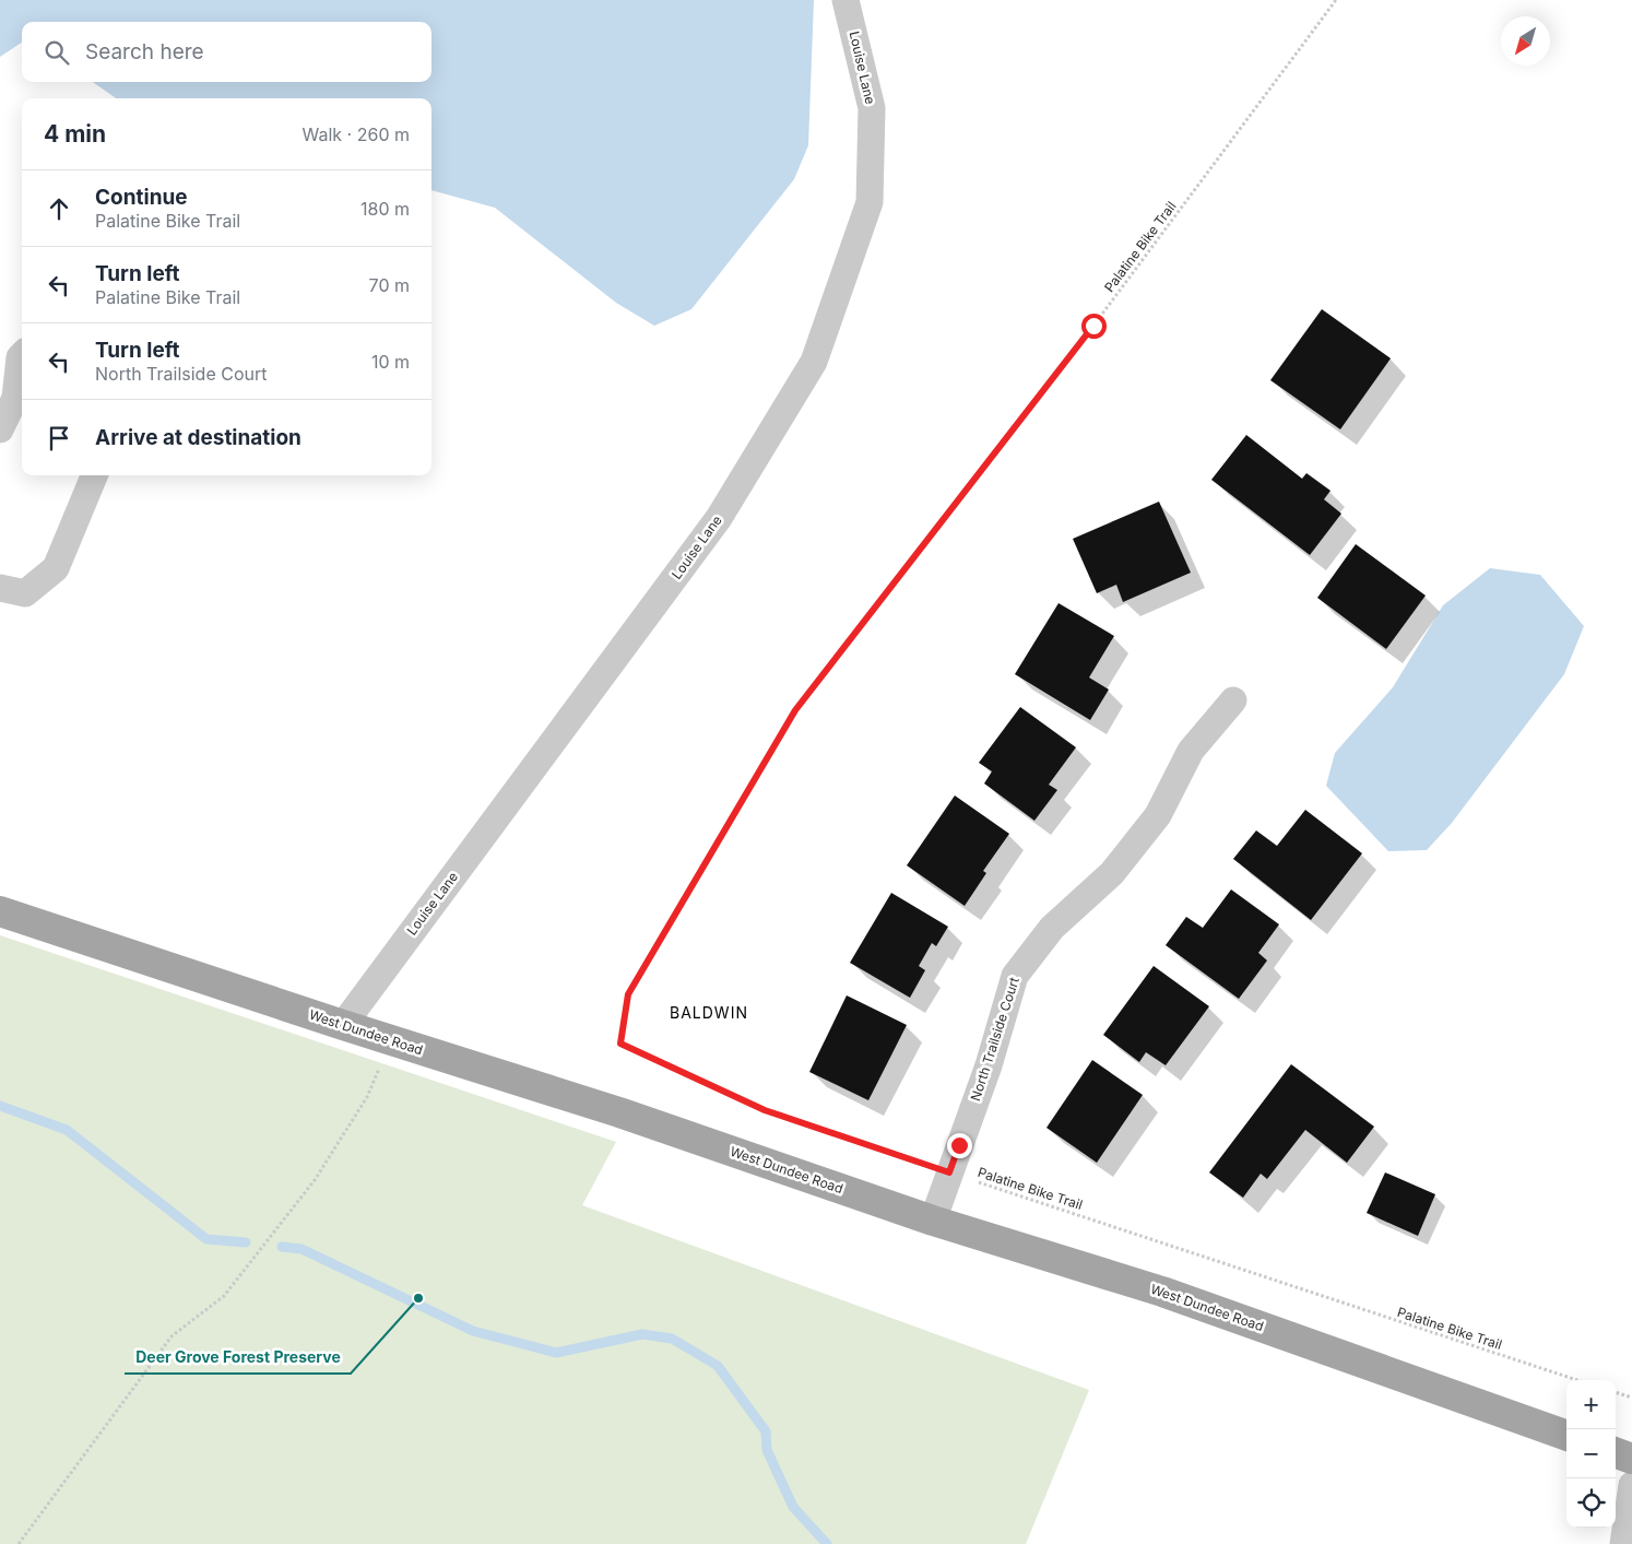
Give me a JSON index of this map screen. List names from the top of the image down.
{
  "streets": {
    "main road": ["West Dundee Road"],
    "street": ["Louise Lane", "North Trailside Court"],
    "path": ["Palatine Bike Trail"]
  },
  "crossings": [
    ["Louise Lane", "West Dundee Road"],
    ["Palatine Bike Trail", "North Trailside Court"],
    ["West Dundee Road", "North Trailside Court"]
  ],
  "districts": ["BALDWIN"],
  "places": ["Deer Grove Forest Preserve"],
  "north": "bottom left",
  "page": {
    "search": "Search here",
    "heading": ["4 min", "Walk · 260 m"],
    "list": [
      ["Continue", "Palatine Bike Trail", "180 m"],
      ["Turn left", "Palatine Bike Trail", "70 m"],
      ["Turn left", "North Trailside Court", "10 m"],
      "Arrive at destination"
    ],
    "map_buttons": ["+", "−"]
  }
}
